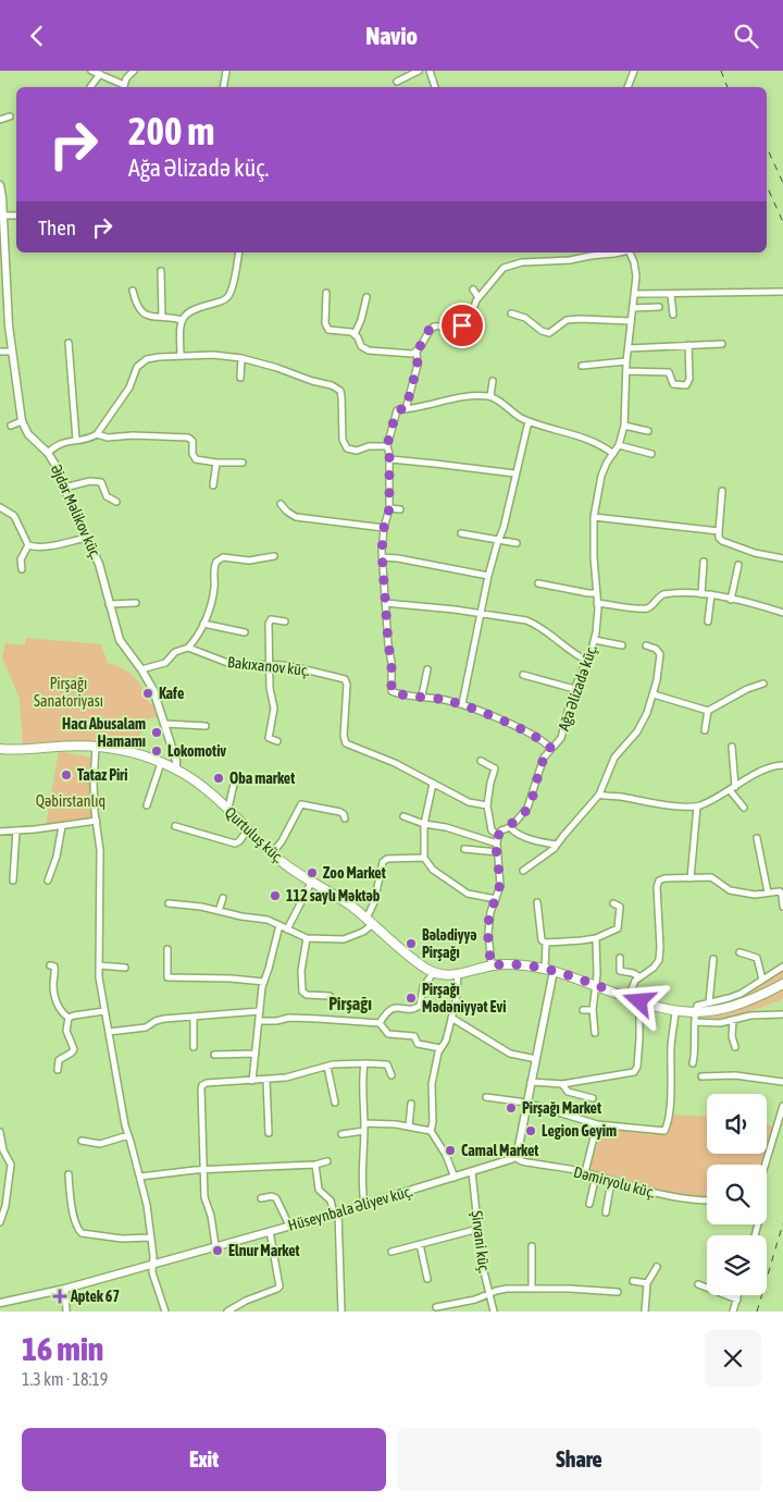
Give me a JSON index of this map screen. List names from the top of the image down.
{
  "streets": {
    "main road": ["Qurtuluş küç."],
    "street": [
      "Əjdər Məlikov küç.",
      "Bakıxanov küç.",
      "Ağa Əlizadə küç.",
      "Dəmiryolu küç.",
      "Hüseynbala Əliyev küç.",
      "Şirvani küç."
    ]
  },
  "crossings": [
    ["Əjdər Məlikov küç.", "Qurtuluş küç."],
    ["Dəmiryolu küç.", "Hüseynbala Əliyev küç."],
    ["Hüseynbala Əliyev küç.", "Şirvani küç."]
  ],
  "districts": ["Pirşağı"],
  "parks": ["Pirşağı Sanatoriyası", "Qəbirstanlıq"],
  "places": {
    "other": [
      "Kafe",
      "Hacı Abusalam Hamamı",
      "Lokomotiv",
      "Tataz Piri",
      "Oba market",
      "Zoo Market",
      "112 saylı Məktəb",
      "Bələdiyyə Pirşağı",
      "Pirşağı Mədəniyyət Evi",
      "Pirşağı Market",
      "Legion Geyim",
      "Camal Market",
      "Elnur Market"
    ],
    "health": ["Aptek 67"]
  },
  "page": {
    "header": "Navio",
    "turn": ["200 m", "Ağa Əlizadə küç."],
    "then": "Then",
    "heading": ["16 min", "1.3 km · 18:19"],
    "buttons": ["Exit", "Share"]
  }
}
